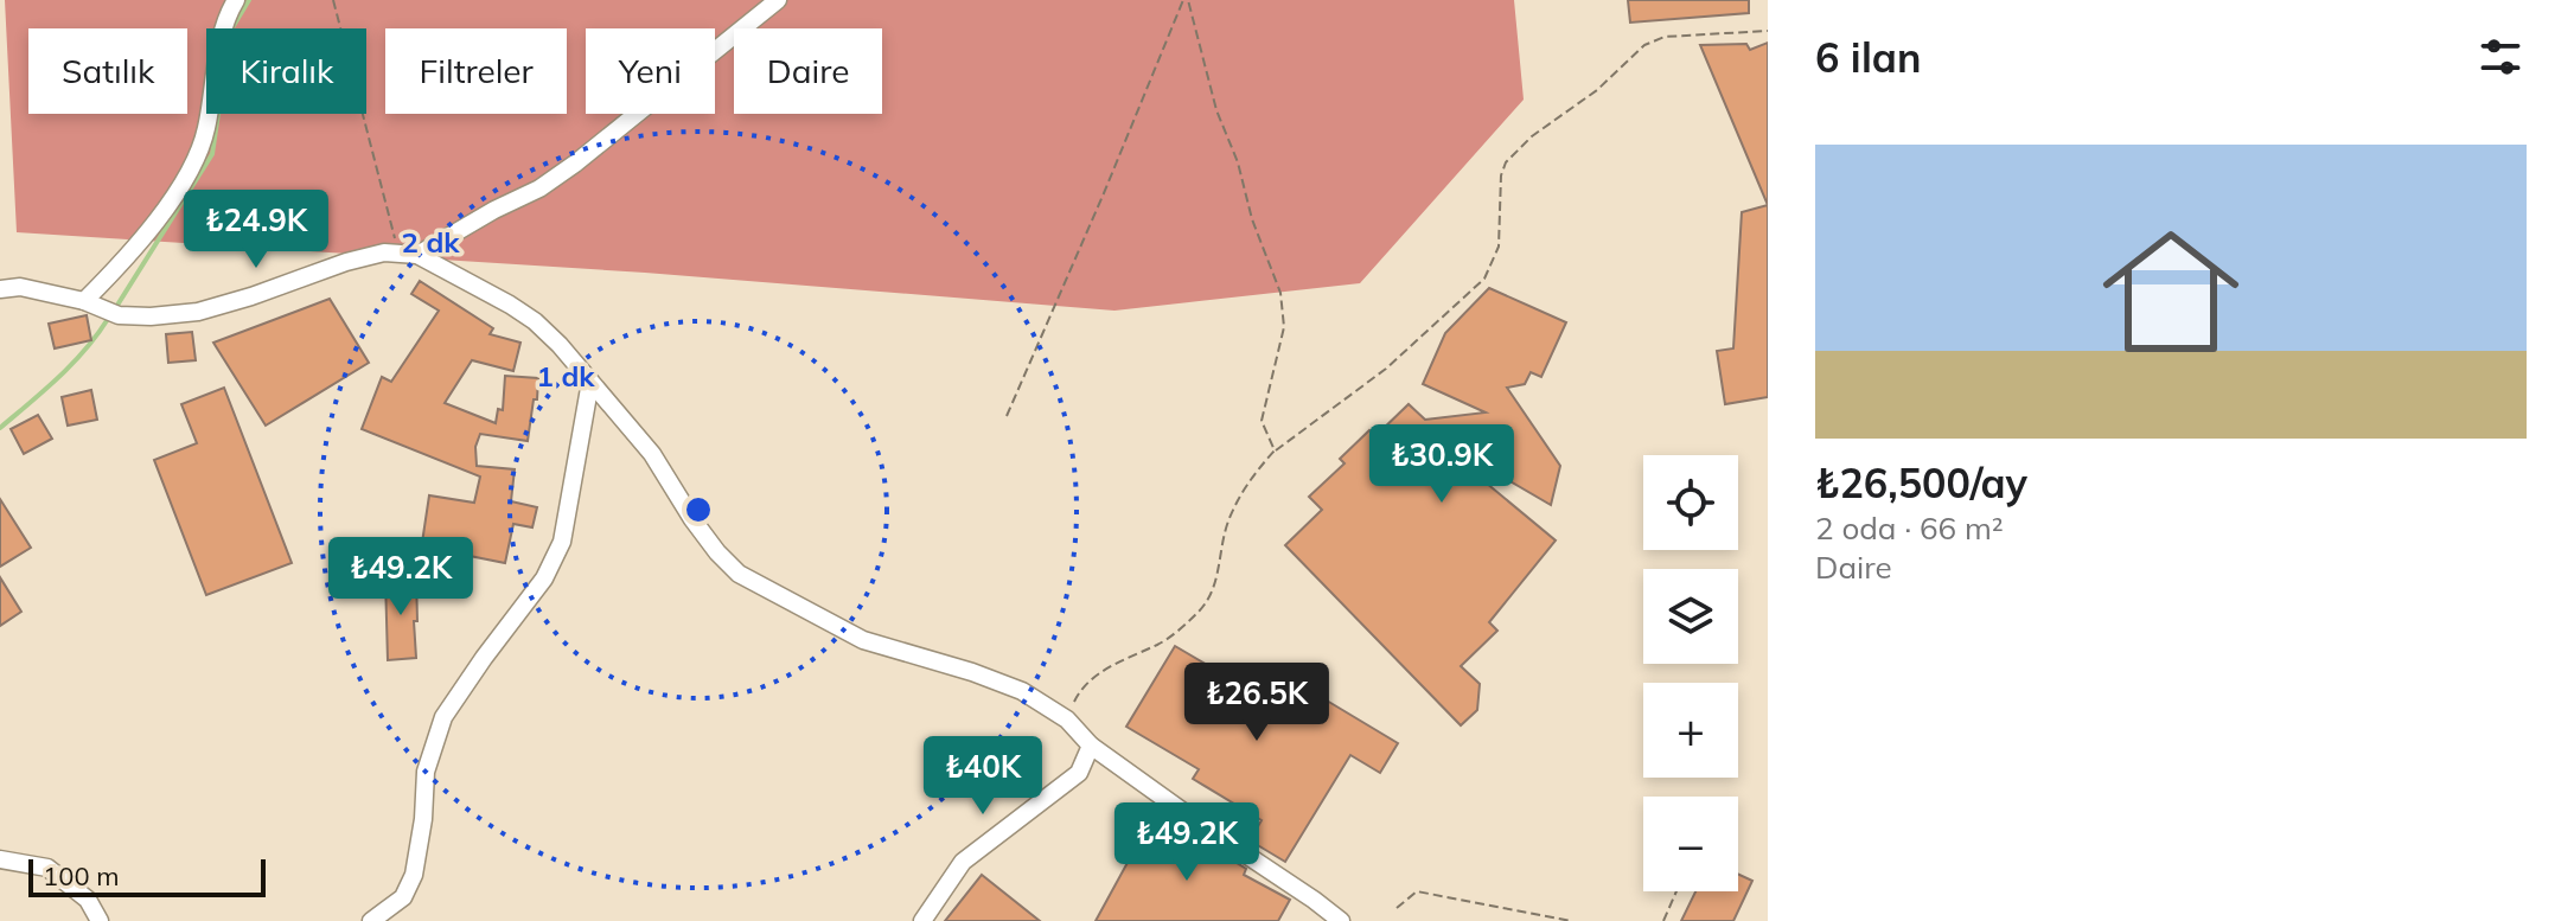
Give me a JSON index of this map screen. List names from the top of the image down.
{
  "scale_bar": "100 m",
  "page": {
    "heading": "6 ilan",
    "chip": [
      "Satılık",
      "Kiralık",
      "Filtreler",
      "Yeni",
      "Daire"
    ],
    "list": [
      {
        "name": "₺26,500/ay",
        "note": "2 oda · 66 m² · Daire"
      }
    ],
    "price": [
      "₺24.9K",
      "₺30.9K",
      "₺49.2K",
      "₺26.5K",
      "₺40K",
      "₺49.2K"
    ],
    "map_buttons": ["+", "−"],
    "scale": "100 m"
  },
  "rings": ["2 dk", "1 dk"]
}
